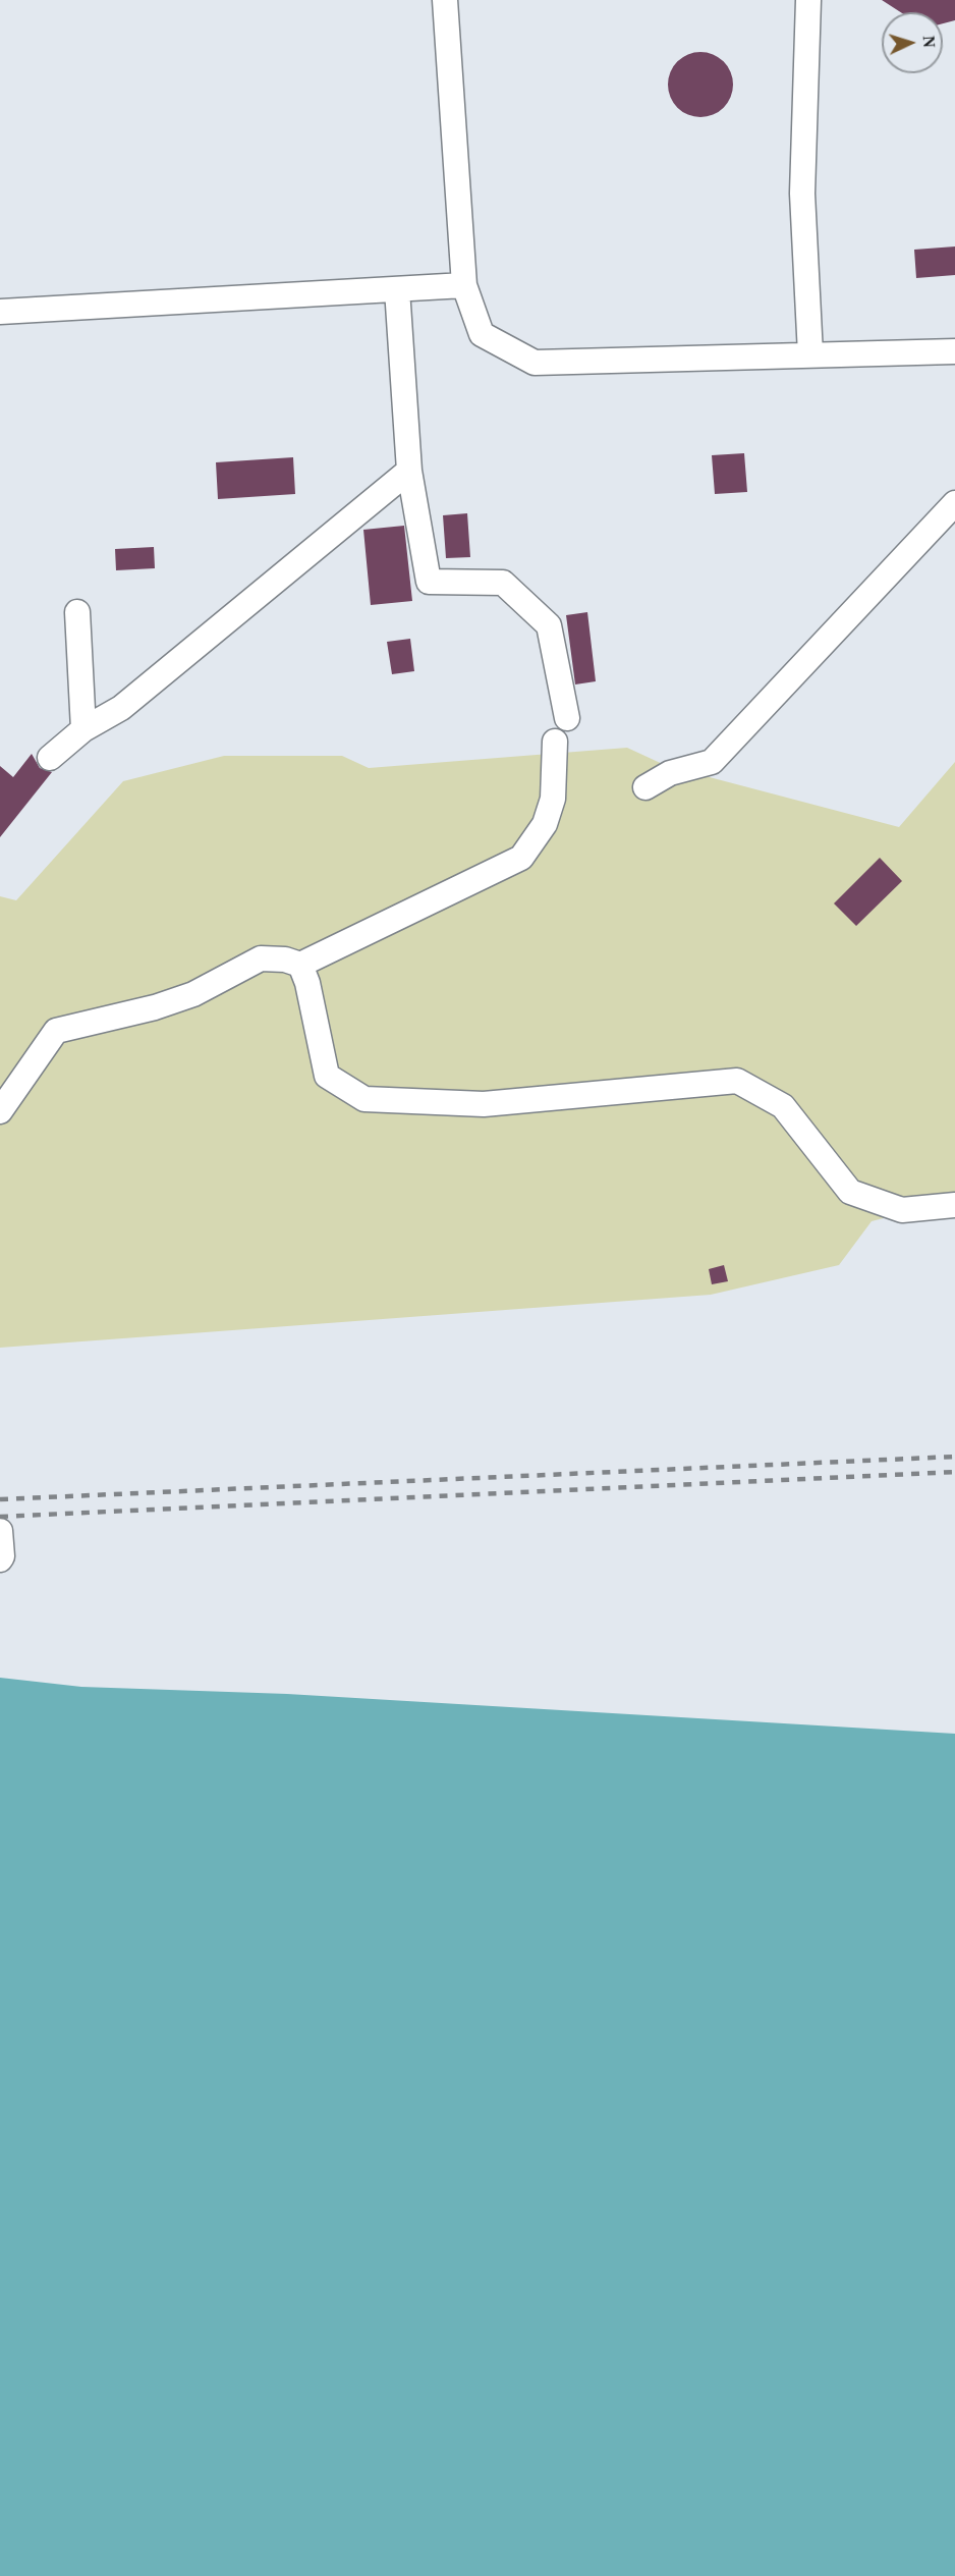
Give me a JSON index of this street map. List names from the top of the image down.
{
  "north": "right"
}
